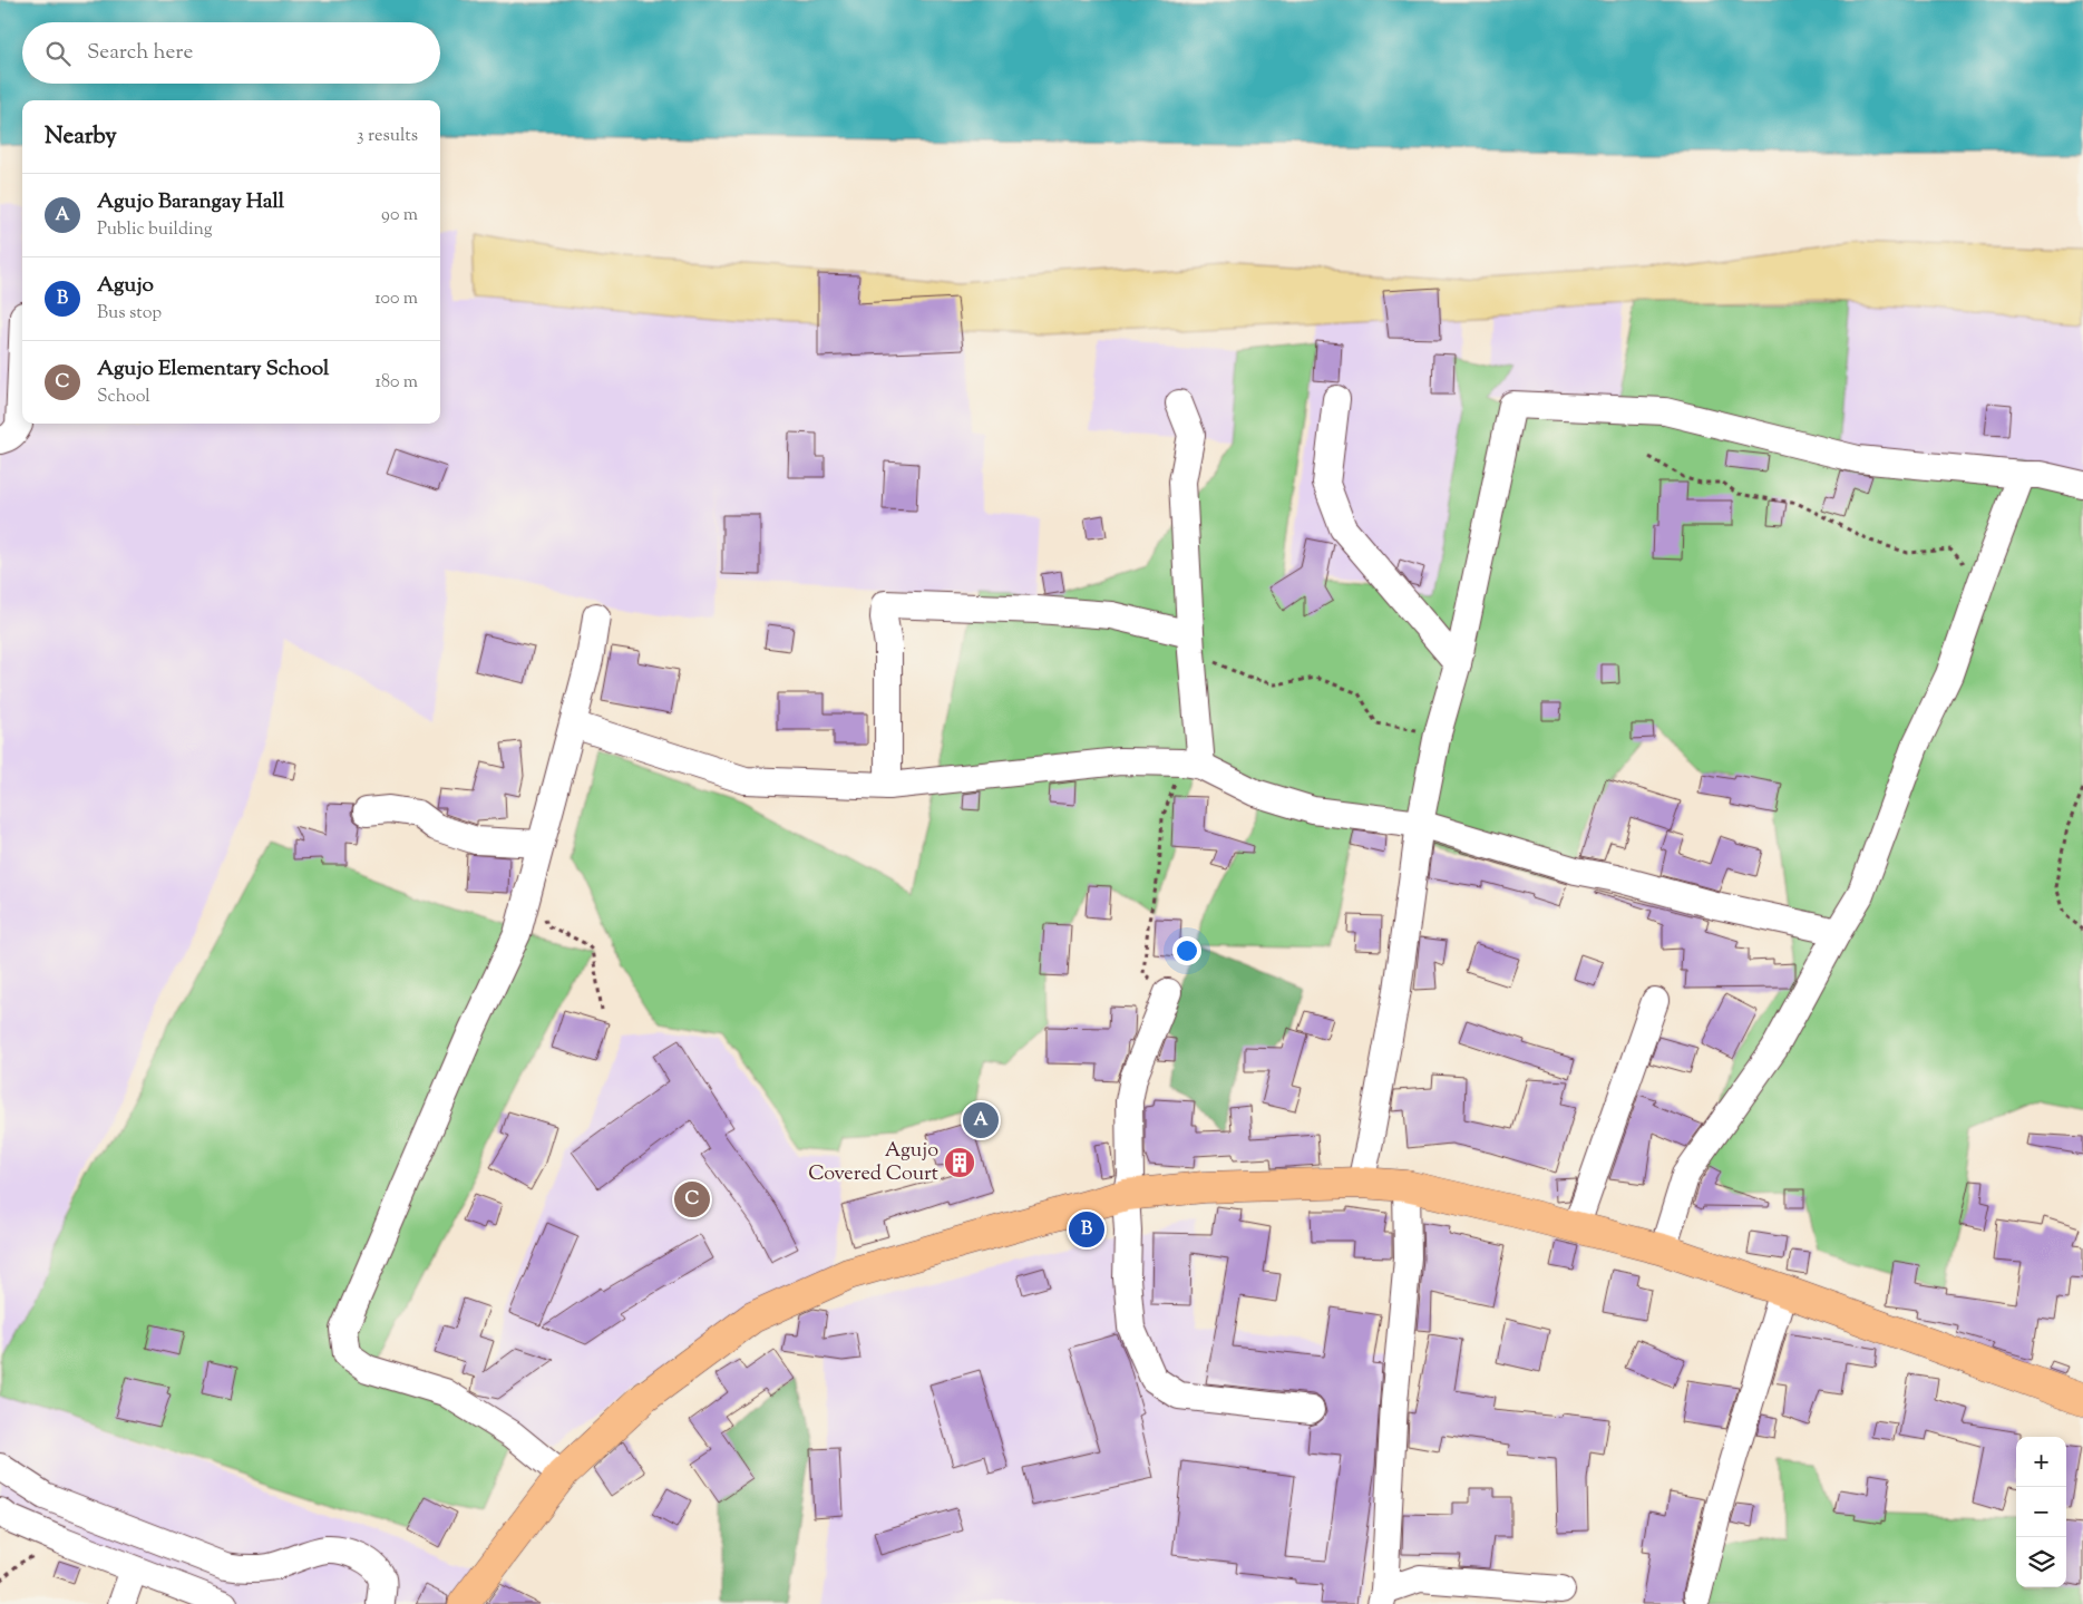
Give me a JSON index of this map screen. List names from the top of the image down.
{
  "places": {
    "building": ["Agujo Covered Court"]
  },
  "page": {
    "search": "Search here",
    "heading": ["Nearby", "3 results"],
    "list": [
      {
        "mark": "A",
        "name": "Agujo Barangay Hall",
        "note": "Public building",
        "value": "90 m"
      },
      {
        "mark": "B",
        "name": "Agujo",
        "note": "Bus stop",
        "value": "100 m"
      },
      {
        "mark": "C",
        "name": "Agujo Elementary School",
        "note": "School",
        "value": "180 m"
      }
    ],
    "pins": ["A", "C", "B"],
    "map_buttons": ["+", "−"]
  }
}
